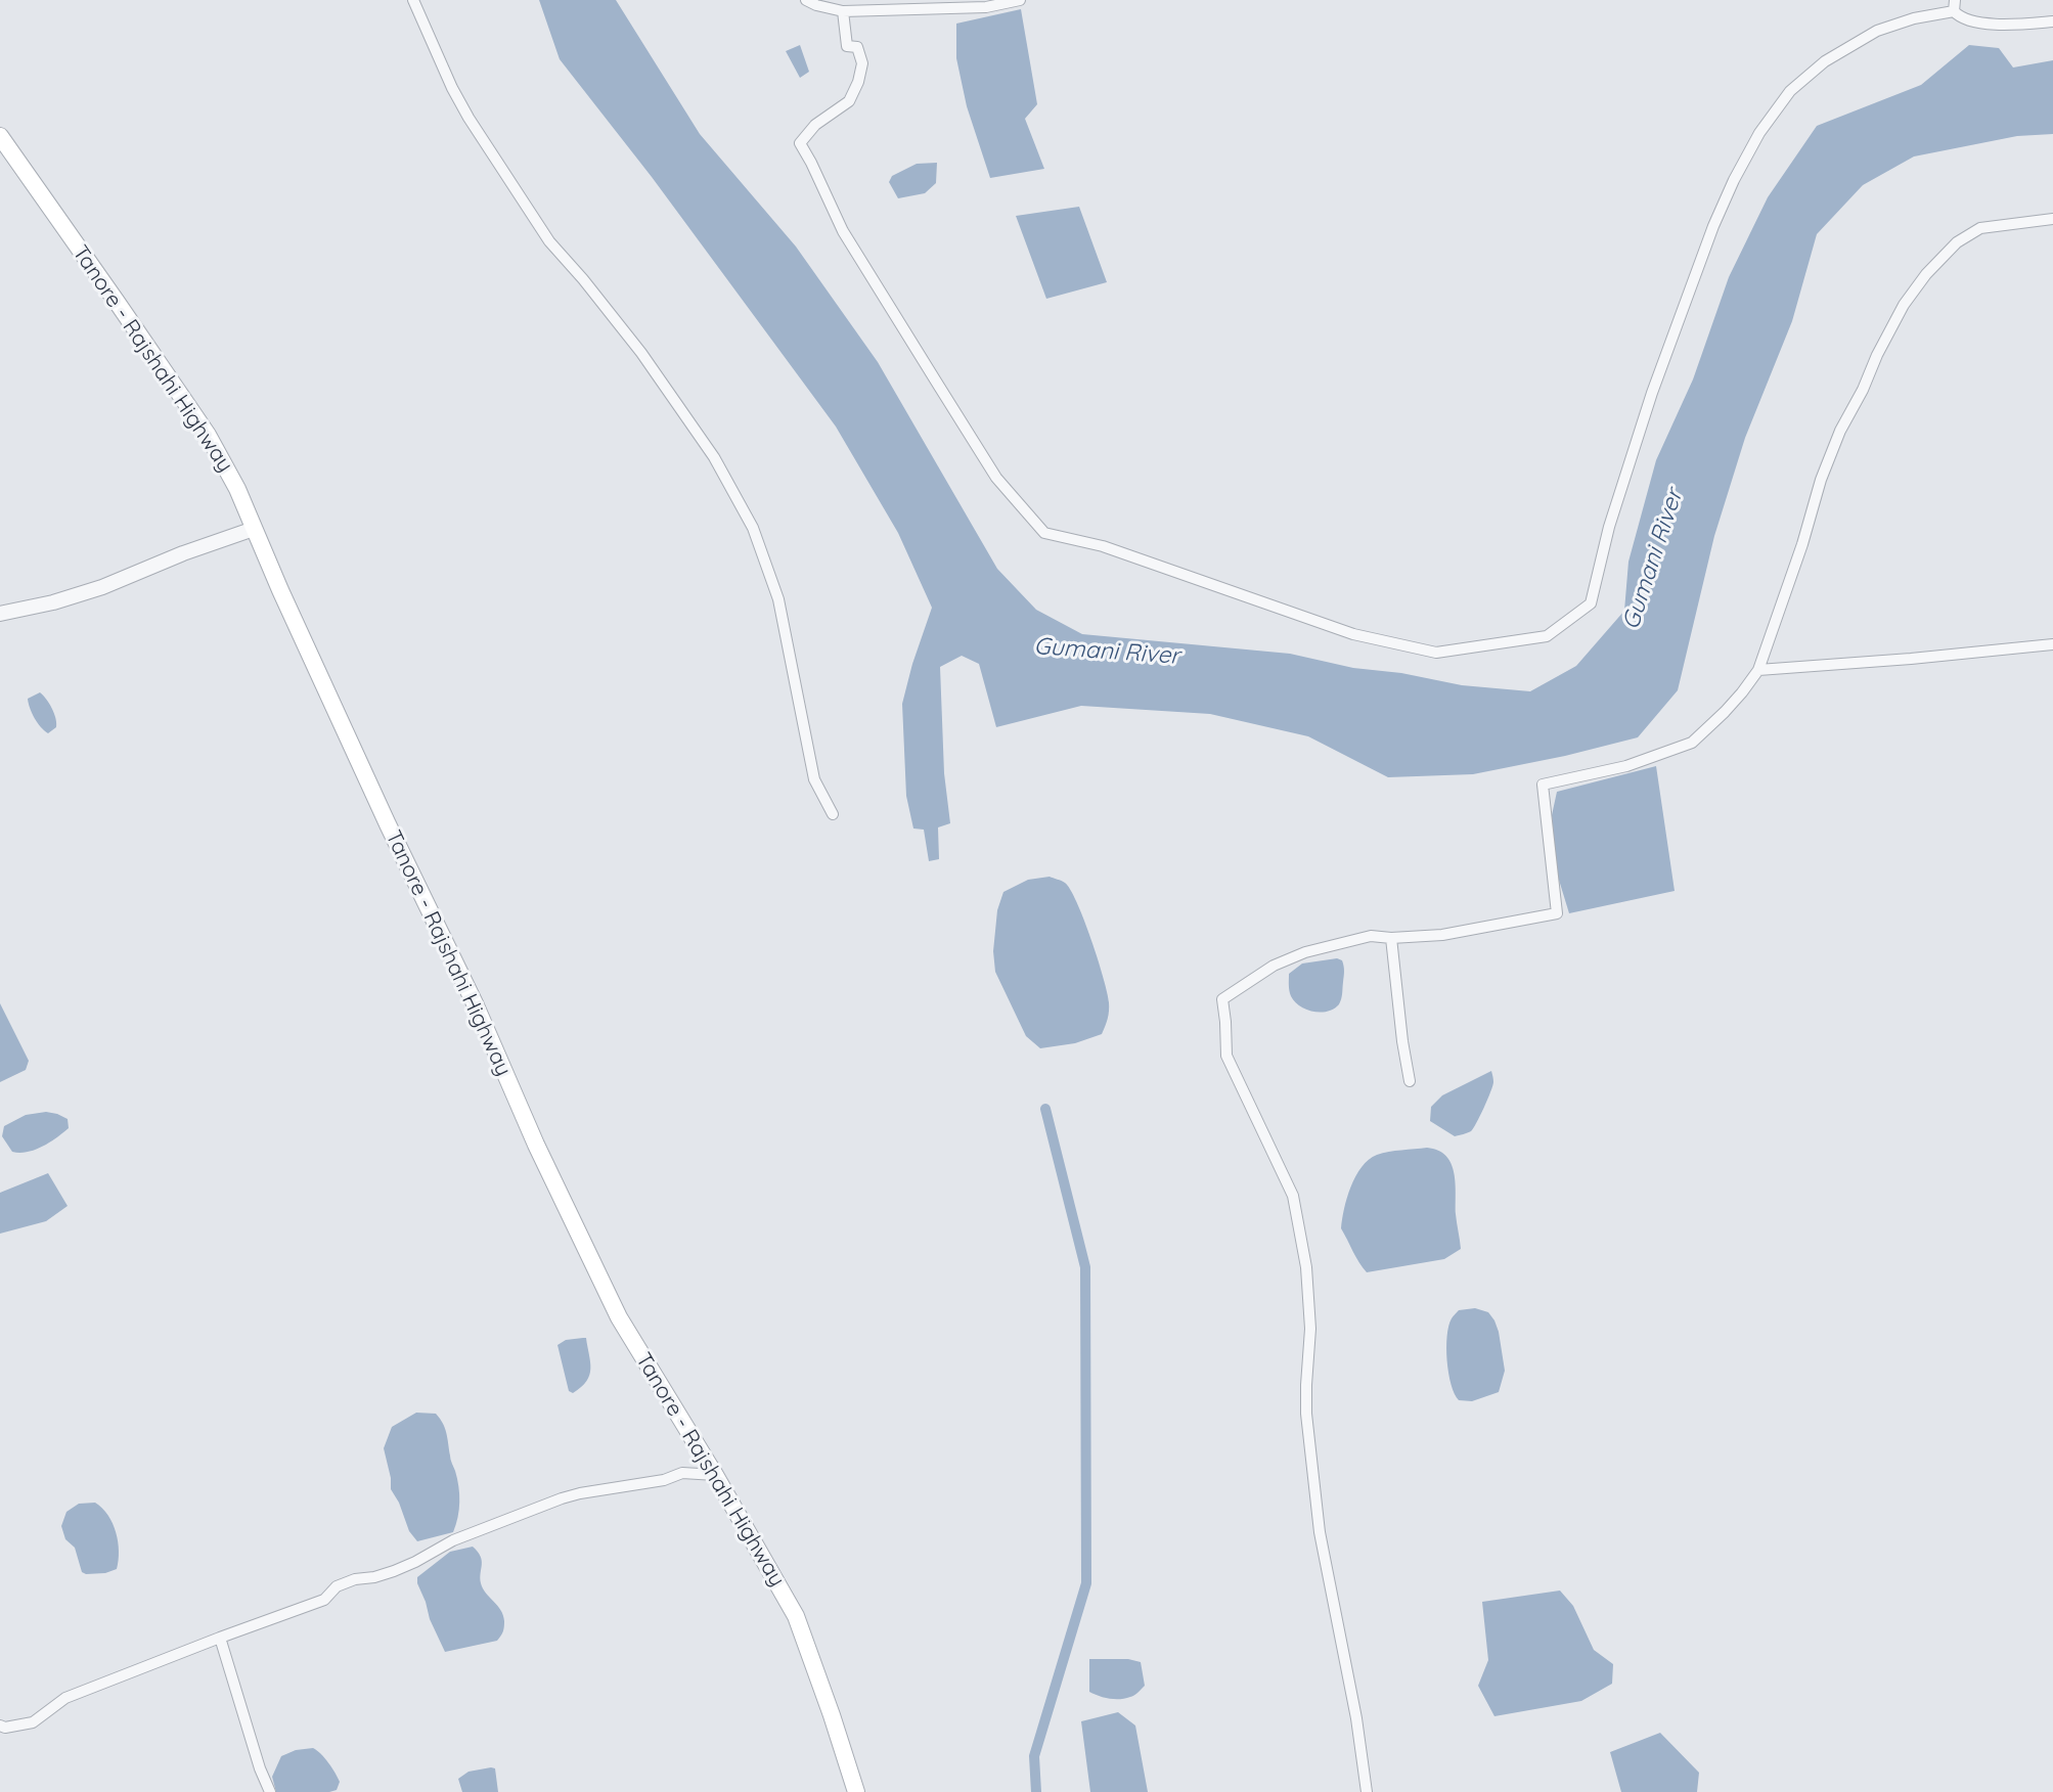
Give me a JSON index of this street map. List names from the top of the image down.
{
  "streets": {
    "main road": ["Tanore - Rajshahi Highway"]
  },
  "water": ["Gumani River"]
}
